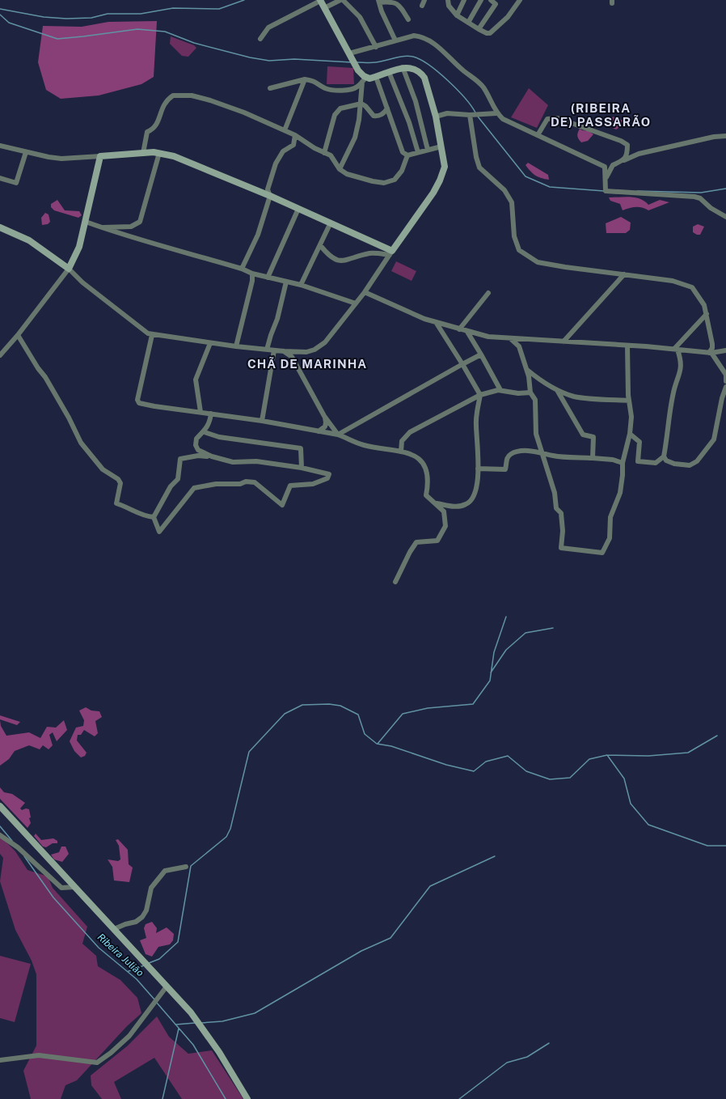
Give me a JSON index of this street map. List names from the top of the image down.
{
  "districts": ["(RIBEIRA DE) PASSARÃO", "CHÃ DE MARINHA"],
  "water": ["Ribeira Julião"]
}
